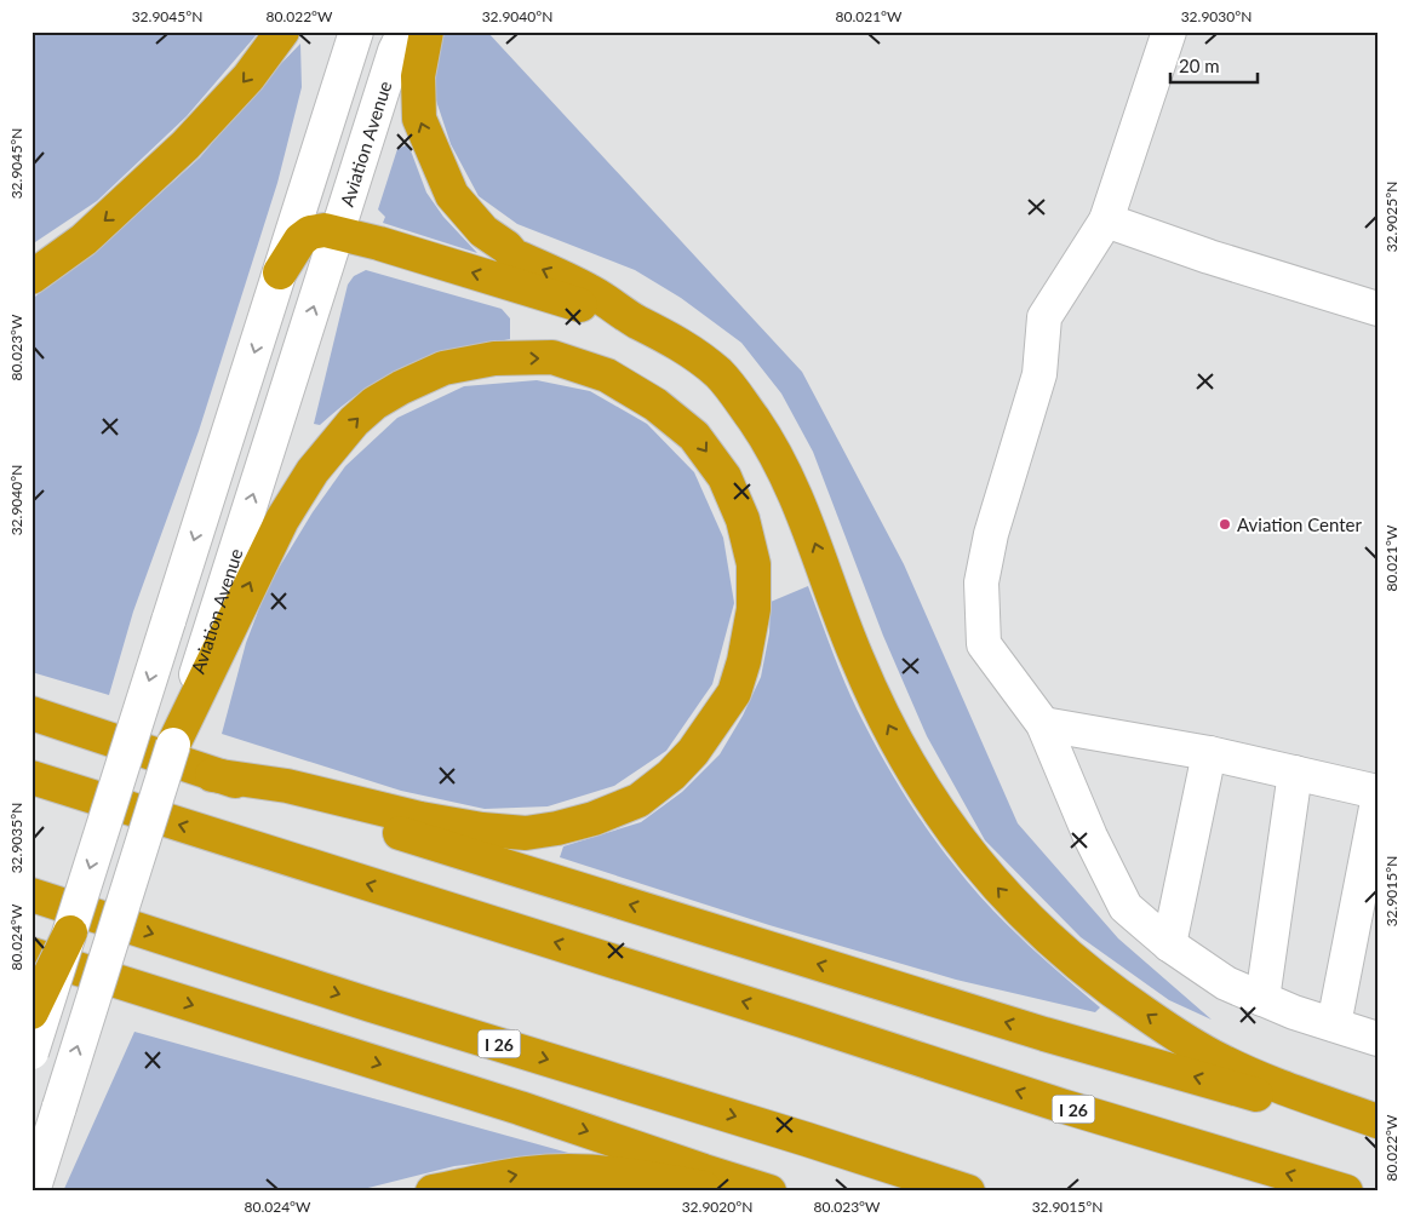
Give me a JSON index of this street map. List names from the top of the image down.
{
  "streets": {
    "highway": ["I 26"],
    "street": ["Aviation Avenue"]
  },
  "places": ["Aviation Center"],
  "scale_bar": "20 m",
  "coordinates": [
    "32.9045°N",
    "80.022°W",
    "32.9040°N",
    "80.021°W",
    "32.9030°N",
    "32.9025°N",
    "80.023°W",
    "32.9035°N",
    "32.9015°N",
    "80.024°W",
    "32.9020°N"
  ]
}
